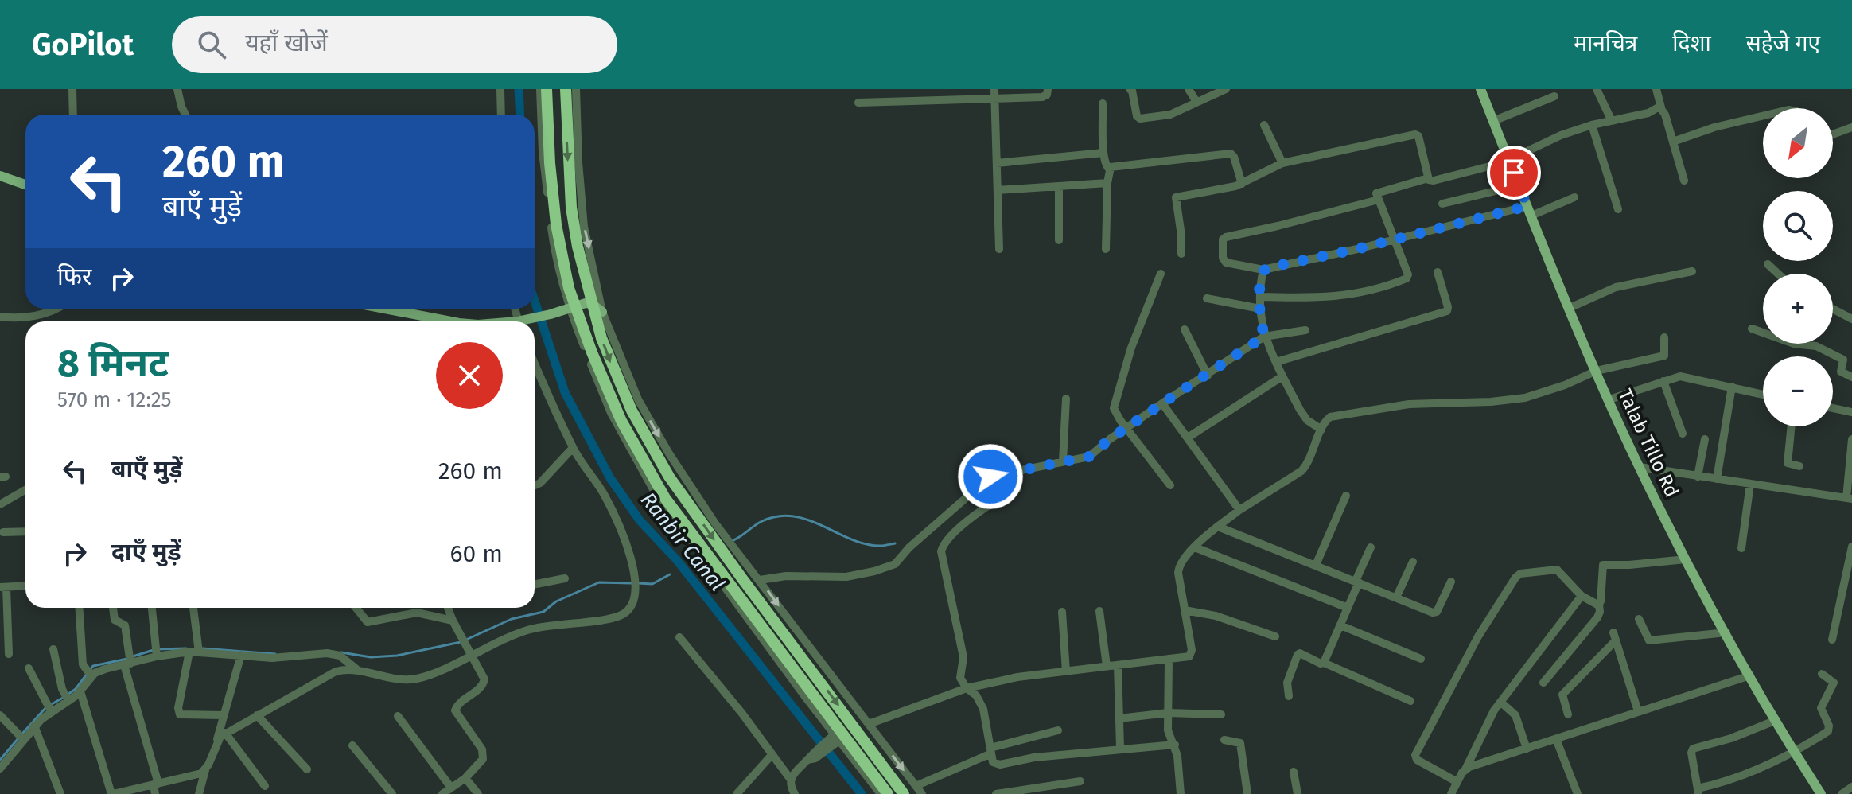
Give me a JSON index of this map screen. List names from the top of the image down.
{
  "streets": {
    "main road": ["Talab Tillo Rd"]
  },
  "water": ["Ranbir Canal"],
  "north": "bottom left",
  "page": {
    "header": "GoPilot",
    "search": "यहाँ खोजें",
    "nav": ["मानचित्र", "दिशा", "सहेजे गए"],
    "map_buttons": ["+", "−"],
    "turn": ["260 m", "बाएँ मुड़ें"],
    "then": "फिर",
    "heading": ["8 मिनट", "570 m · 12:25"],
    "list": [
      {
        "name": "बाएँ मुड़ें",
        "value": "260 m"
      },
      {
        "name": "दाएँ मुड़ें",
        "value": "60 m"
      }
    ]
  }
}
